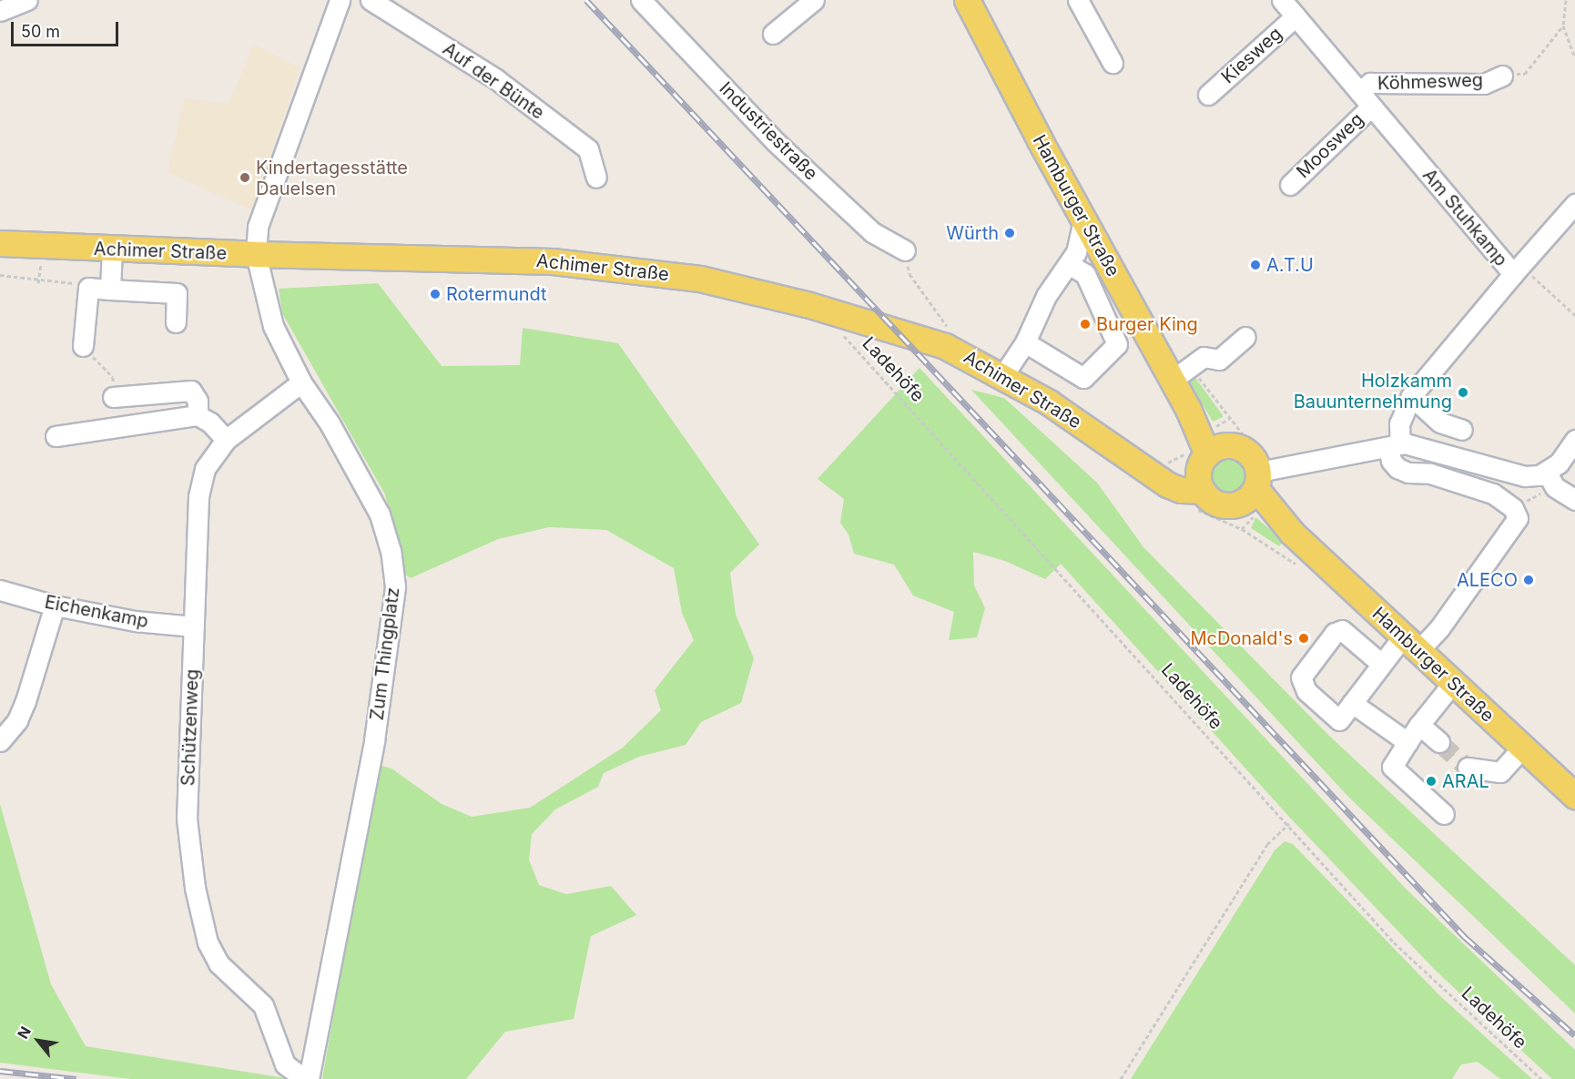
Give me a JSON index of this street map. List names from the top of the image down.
{
  "streets": {
    "main road": ["Hamburger Straße", "Achimer Straße"],
    "street": [
      "Kiesweg",
      "Auf der Bünte",
      "Köhmesweg",
      "Industriestraße",
      "Moosweg",
      "Am Stuhkamp",
      "Eichenkamp",
      "Zum Thingplatz",
      "Schützenweg"
    ],
    "path": ["Ladehöfe"]
  },
  "crossings": [
    ["Kiesweg", "Am Stuhkamp"],
    ["Köhmesweg", "Moosweg"],
    ["Köhmesweg", "Am Stuhkamp"],
    ["Moosweg", "Am Stuhkamp"],
    ["Hamburger Straße", "Achimer Straße"],
    ["Achimer Straße", "Zum Thingplatz"],
    ["Eichenkamp", "Schützenweg"],
    ["Zum Thingplatz", "Schützenweg"]
  ],
  "places": [
    "Kindertagesstätte Dauelsen",
    "Würth",
    "A.T.U",
    "Rotermundt",
    "Burger King",
    "Holzkamm Bauunternehmung",
    "ALECO",
    "McDonald's",
    "ARAL"
  ],
  "scale_bar": "50 m",
  "north": "top left"
}
